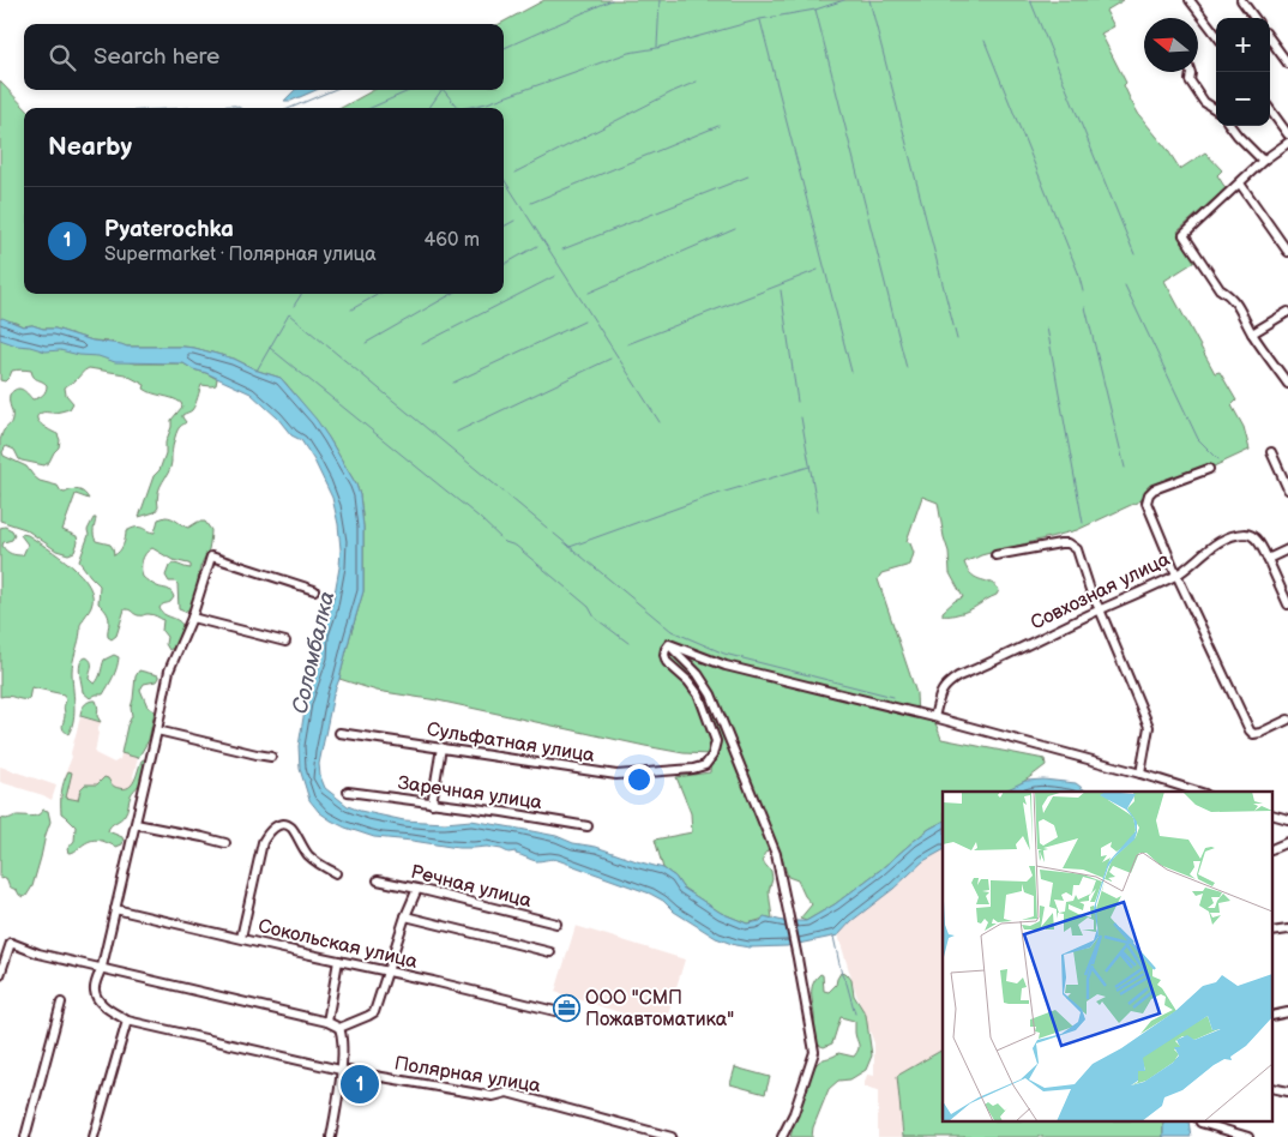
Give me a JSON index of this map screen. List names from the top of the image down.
{
  "streets": {
    "street": [
      "Совхозная улица",
      "Сульфатная улица",
      "Заречная улица",
      "Речная улица",
      "Сокольская улица",
      "Полярная улица"
    ]
  },
  "water": ["Соломбалка"],
  "places": {
    "office": ["ООО \"СМП Пожавтоматика\""]
  },
  "north": "left",
  "page": {
    "map_buttons": ["+", "−"],
    "search": "Search here",
    "heading": "Nearby",
    "list": [
      {
        "mark": "1",
        "name": "Pyaterochka",
        "note": "Supermarket · Полярная улица",
        "value": "460 m"
      }
    ],
    "pins": "1"
  }
}
